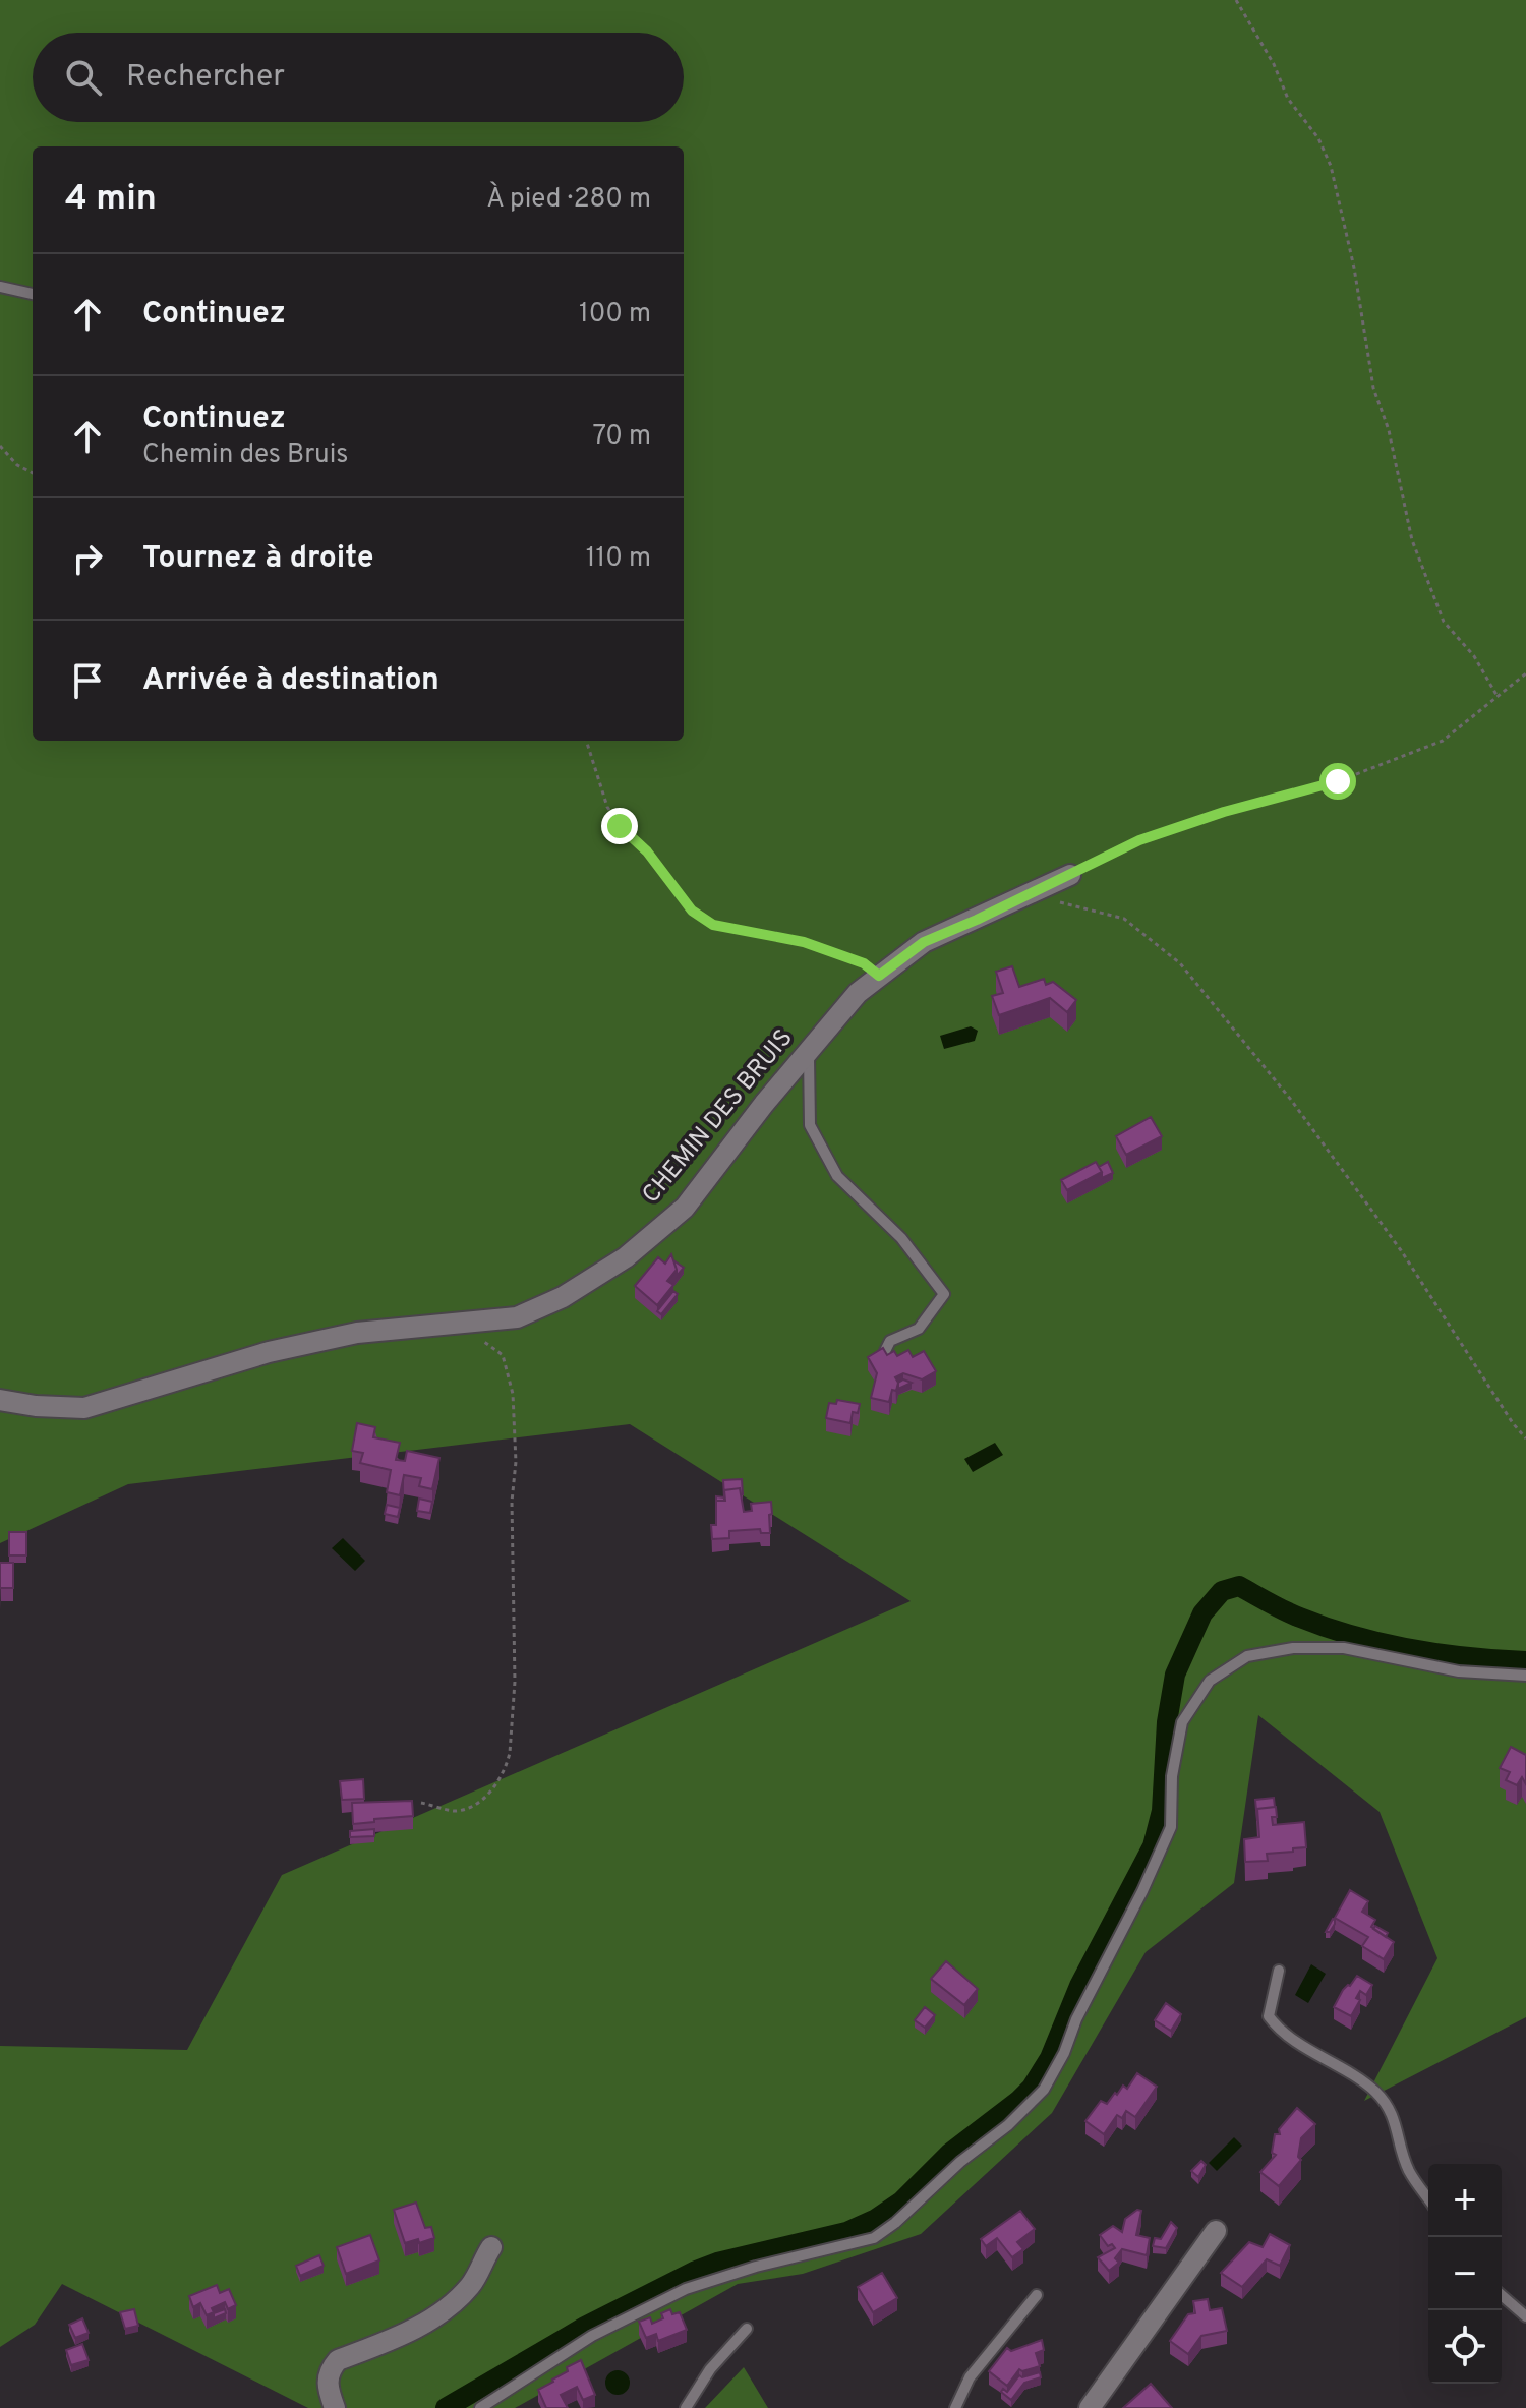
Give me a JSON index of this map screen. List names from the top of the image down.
{
  "streets": {
    "street": ["CHEMIN DES BRUIS"]
  },
  "page": {
    "search": "Rechercher",
    "heading": ["4 min", "À pied · 280 m"],
    "list": [
      ["Continuez", "100 m"],
      ["Continuez", "Chemin des Bruis", "70 m"],
      ["Tournez à droite", "110 m"],
      "Arrivée à destination"
    ],
    "map_buttons": ["+", "−"]
  }
}
